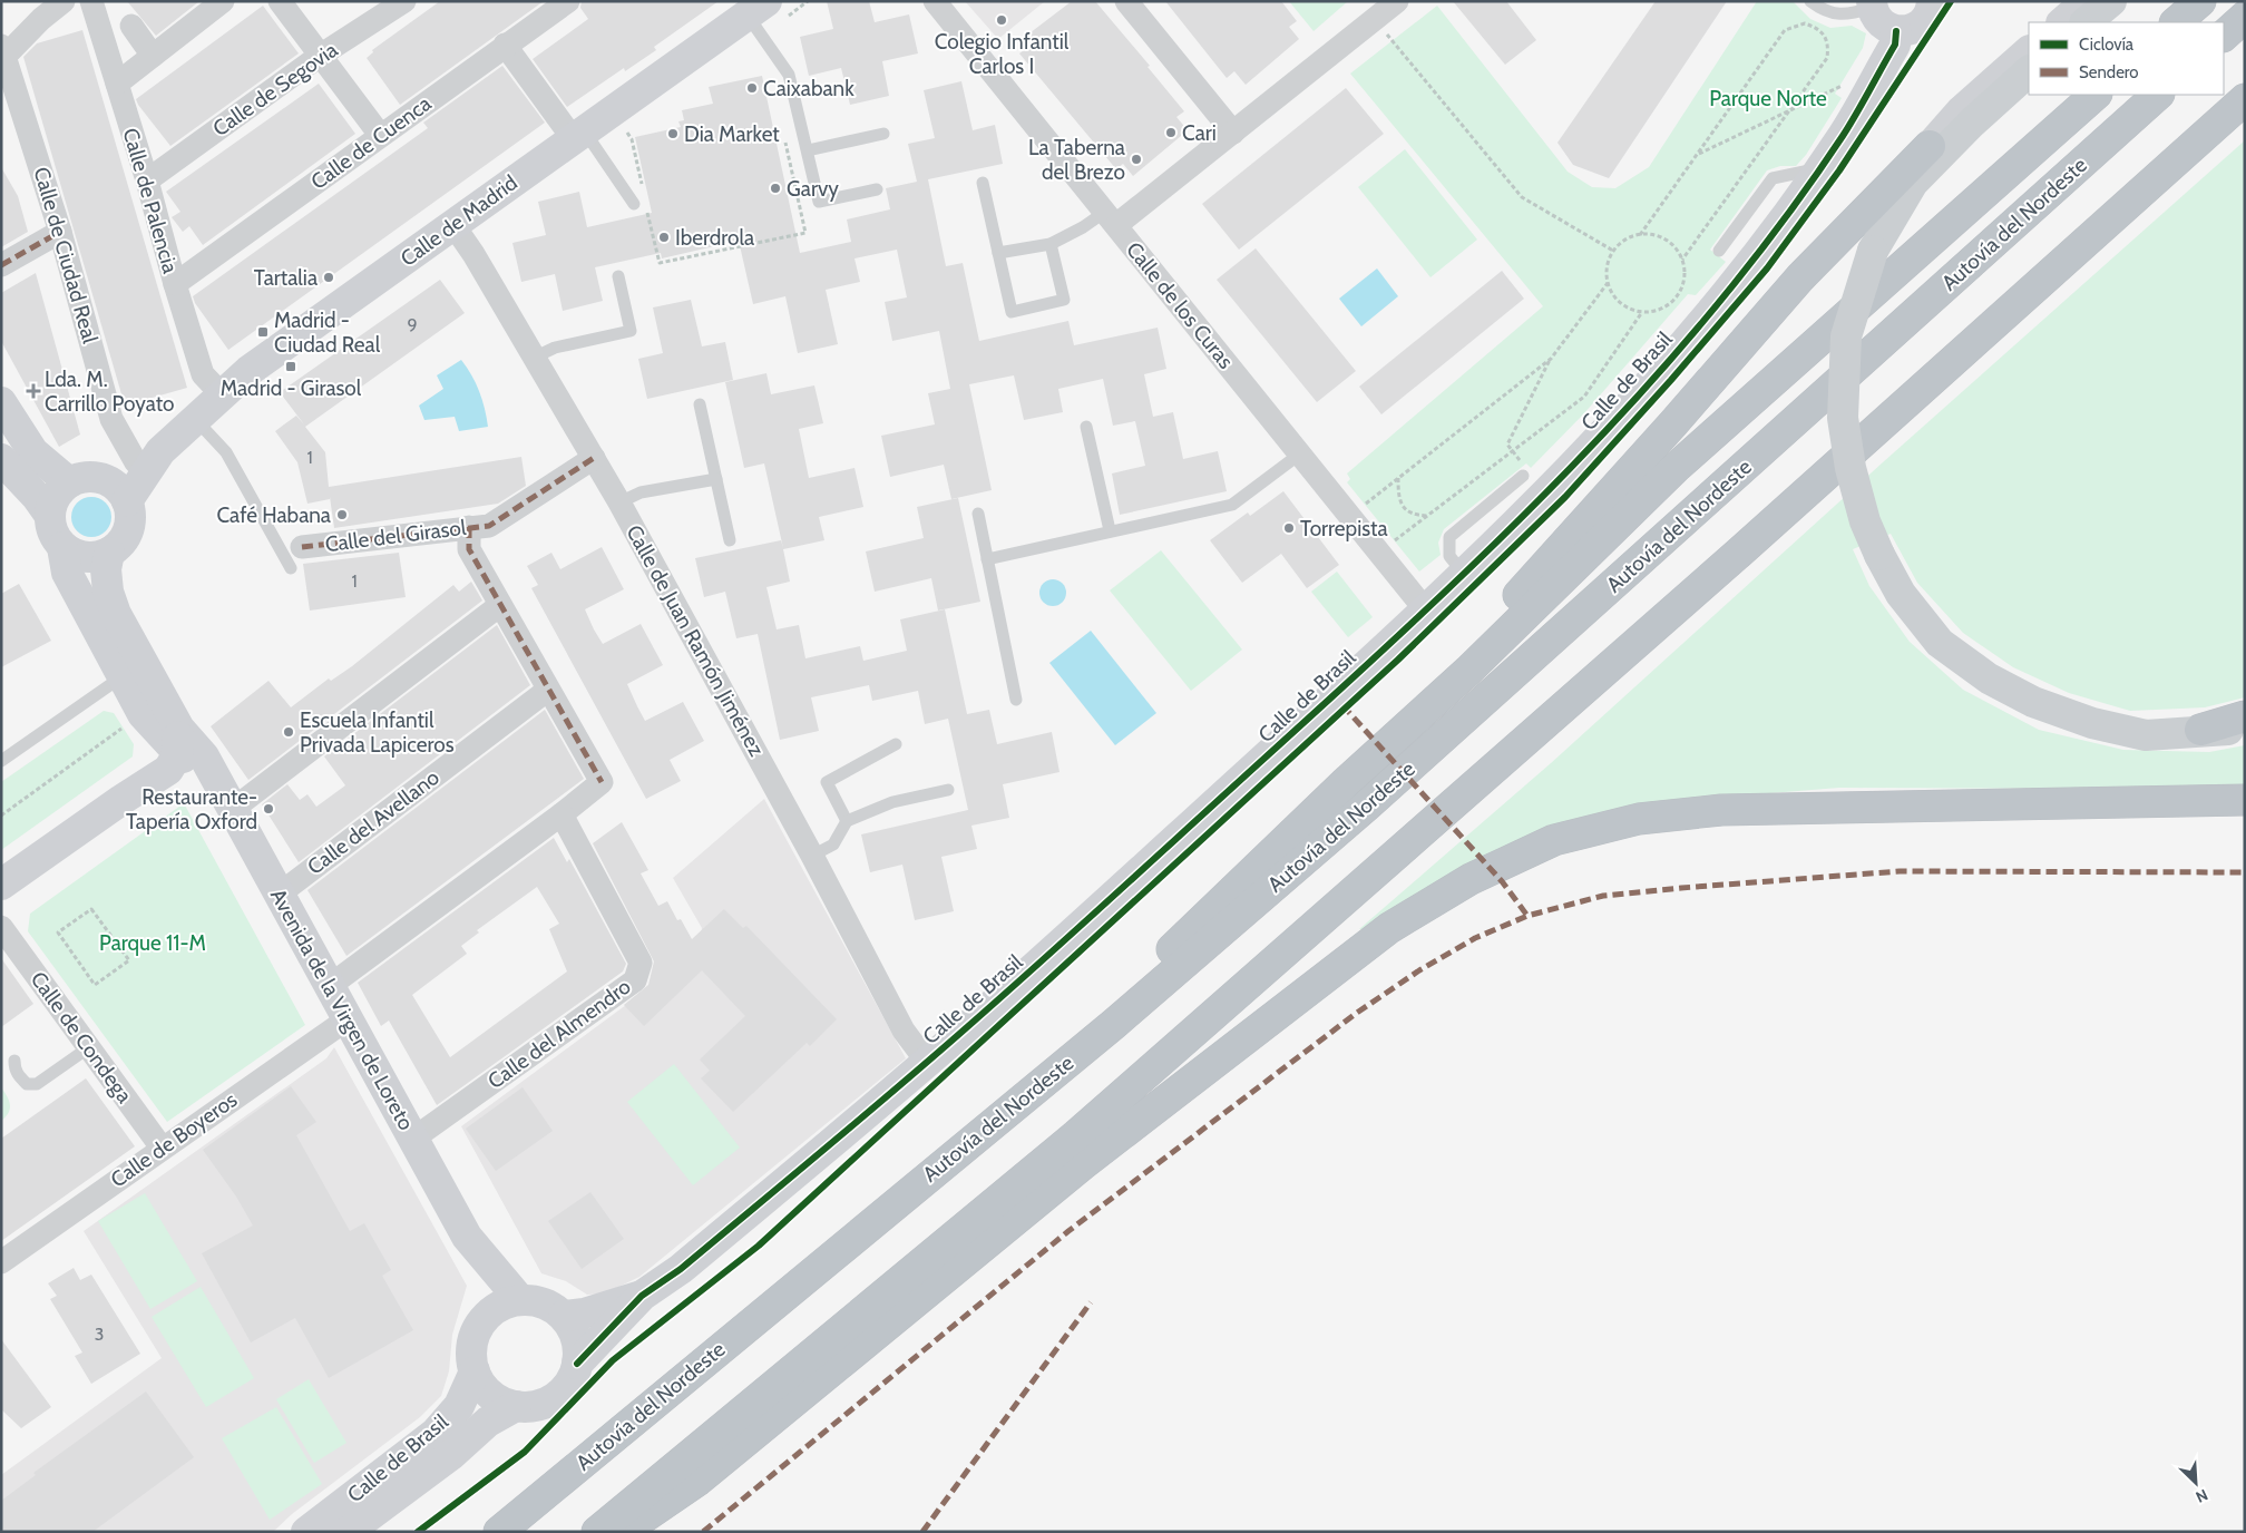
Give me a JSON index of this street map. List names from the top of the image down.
{
  "streets": {
    "highway": ["Autovía del Nordeste"],
    "street": [
      "Calle de Segovia",
      "Calle de Cuenca",
      "Calle de Palencia",
      "Calle de Madrid",
      "Calle de Ciudad Real",
      "Calle de los Curas",
      "Calle de Brasil",
      "Calle del Girasol",
      "Calle de Juan Ramón Jiménez",
      "Calle del Avellano",
      "Avenida de la Virgen de Loreto",
      "Calle del Almendro",
      "Calle de Condega",
      "Calle de Boyeros"
    ]
  },
  "crossings": [
    ["Calle de Segovia", "Calle de Palencia"],
    ["Calle de Cuenca", "Calle de Palencia"],
    ["Calle de Palencia", "Calle de Madrid"],
    ["Calle de Madrid", "Calle de Ciudad Real"],
    ["Calle de Madrid", "Calle de Juan Ramón Jiménez"],
    ["Calle de Madrid", "Avenida de la Virgen de Loreto"],
    ["Calle de los Curas", "Calle de Brasil"],
    ["Calle de Brasil", "Calle de Juan Ramón Jiménez"],
    ["Calle de Brasil", "Avenida de la Virgen de Loreto"],
    ["Calle del Avellano", "Avenida de la Virgen de Loreto"],
    ["Avenida de la Virgen de Loreto", "Calle del Almendro"],
    ["Avenida de la Virgen de Loreto", "Calle de Boyeros"],
    ["Calle de Condega", "Calle de Boyeros"]
  ],
  "parks": ["Parque Norte", "Parque 11-M"],
  "places": {
    "other": [
      "Colegio Infantil Carlos I",
      "Caixabank",
      "Cari",
      "Dia Market",
      "La Taberna del Brezo",
      "Garvy",
      "Iberdrola",
      "Tartalia",
      "Café Habana",
      "Torrepista",
      "Escuela Infantil Privada Lapiceros",
      "Restaurante- Tapería Oxford"
    ],
    "transit": ["Madrid - Ciudad Real", "Madrid - Girasol"],
    "health": ["Lda. M. Carrillo Poyato"]
  },
  "house_numbers": [
    "9",
    "1",
    "1",
    "3"
  ],
  "legend": ["Ciclovía", "Sendero"],
  "north": "bottom right"
}
